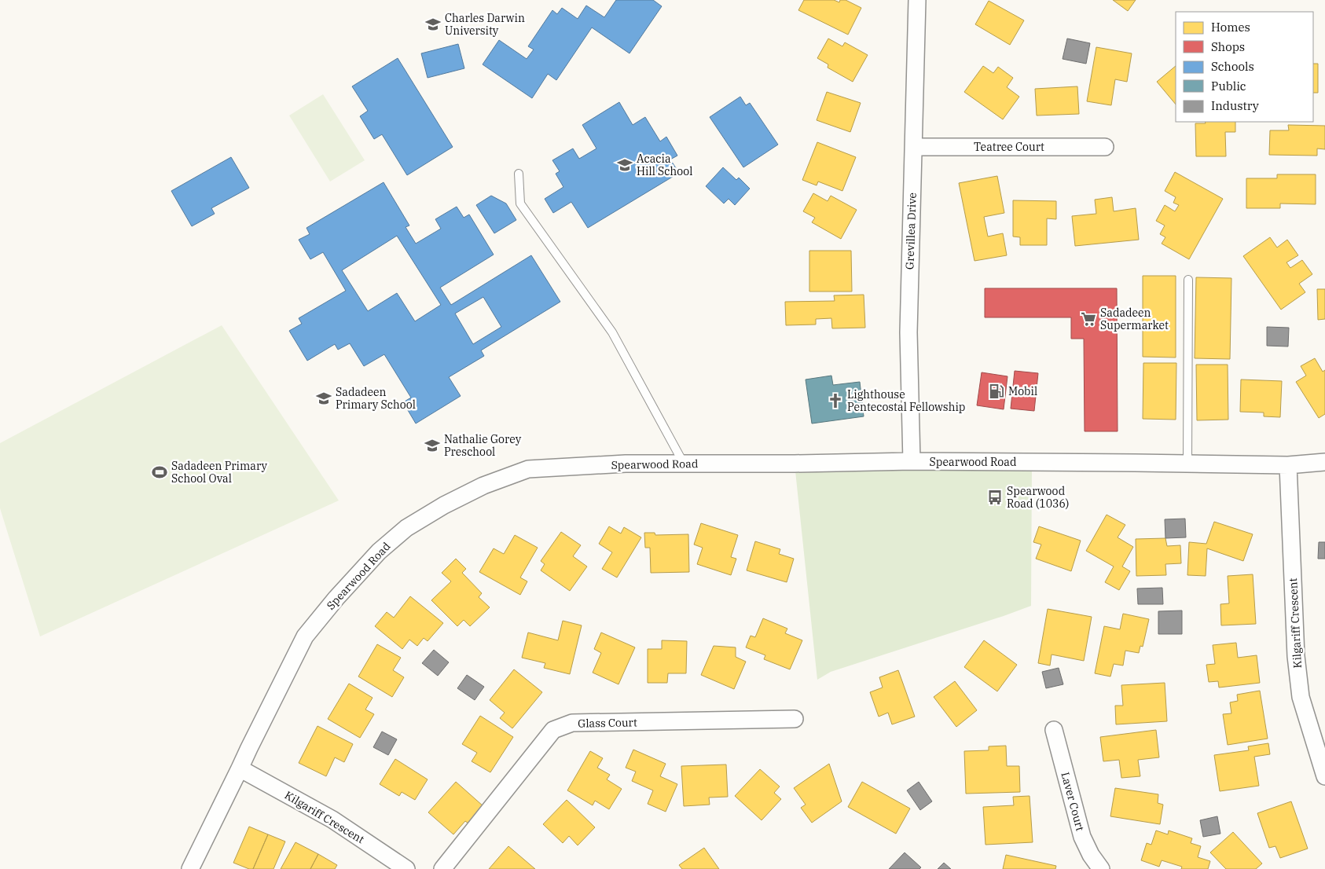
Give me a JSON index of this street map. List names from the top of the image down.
{
  "streets": {
    "street": [
      "Teatree Court",
      "Grevillea Drive",
      "Spearwood Road",
      "Kilgariff Crescent",
      "Glass Court",
      "Laver Court"
    ]
  },
  "crossings": [
    ["Teatree Court", "Grevillea Drive"],
    ["Grevillea Drive", "Spearwood Road"],
    ["Spearwood Road", "Kilgariff Crescent"]
  ],
  "places": {
    "school or university": [
      "Charles Darwin University",
      "Acacia Hill School",
      "Sadadeen Primary School",
      "Nathalie Gorey Preschool"
    ],
    "supermarket": ["Sadadeen Supermarket"],
    "fuel station": ["Mobil"],
    "church": ["Lighthouse Pentecostal Fellowship"],
    "sports": ["Sadadeen Primary School Oval"],
    "bus stop": ["Spearwood Road (1036)"]
  },
  "legend": [
    "Homes",
    "Shops",
    "Schools",
    "Public",
    "Industry"
  ]
}
